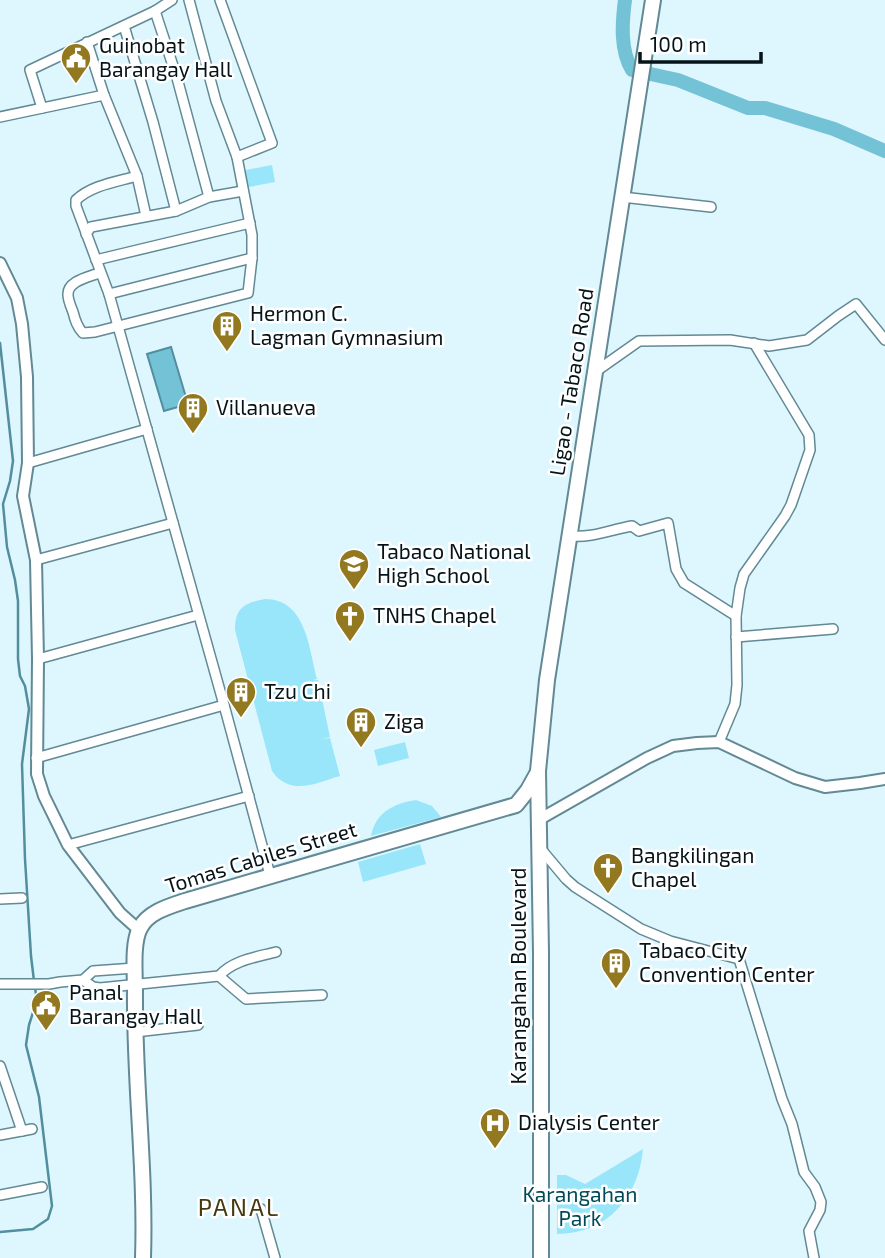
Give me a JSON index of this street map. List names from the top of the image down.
{
  "streets": {
    "main road": ["Ligao - Tabaco Road", "Tomas Cabiles Street", "Karangahan Boulevard"]
  },
  "crossings": [
    ["Ligao - Tabaco Road", "Tomas Cabiles Street"],
    ["Ligao - Tabaco Road", "Karangahan Boulevard"]
  ],
  "districts": ["PANAL"],
  "parks": ["Karangahan Park"],
  "places": {
    "public building": ["Guinobat Barangay Hall", "Panal Barangay Hall"],
    "building": [
      "Hermon C. Lagman Gymnasium",
      "Villanueva",
      "Tzu Chi",
      "Ziga",
      "Tabaco City Convention Center"
    ],
    "school or university": ["Tabaco National High School"],
    "church": ["TNHS Chapel", "Bangkilingan Chapel"],
    "hospital": ["Dialysis Center"]
  },
  "scale_bar": "100 m"
}
